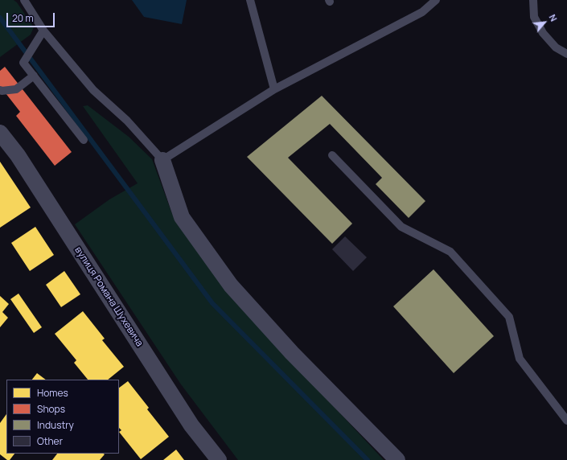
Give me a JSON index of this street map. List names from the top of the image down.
{
  "streets": {
    "street": ["вулиця Романа Шухевича"]
  },
  "legend": [
    "Homes",
    "Shops",
    "Industry",
    "Other"
  ],
  "scale_bar": "20 m",
  "north": "top right"
}
